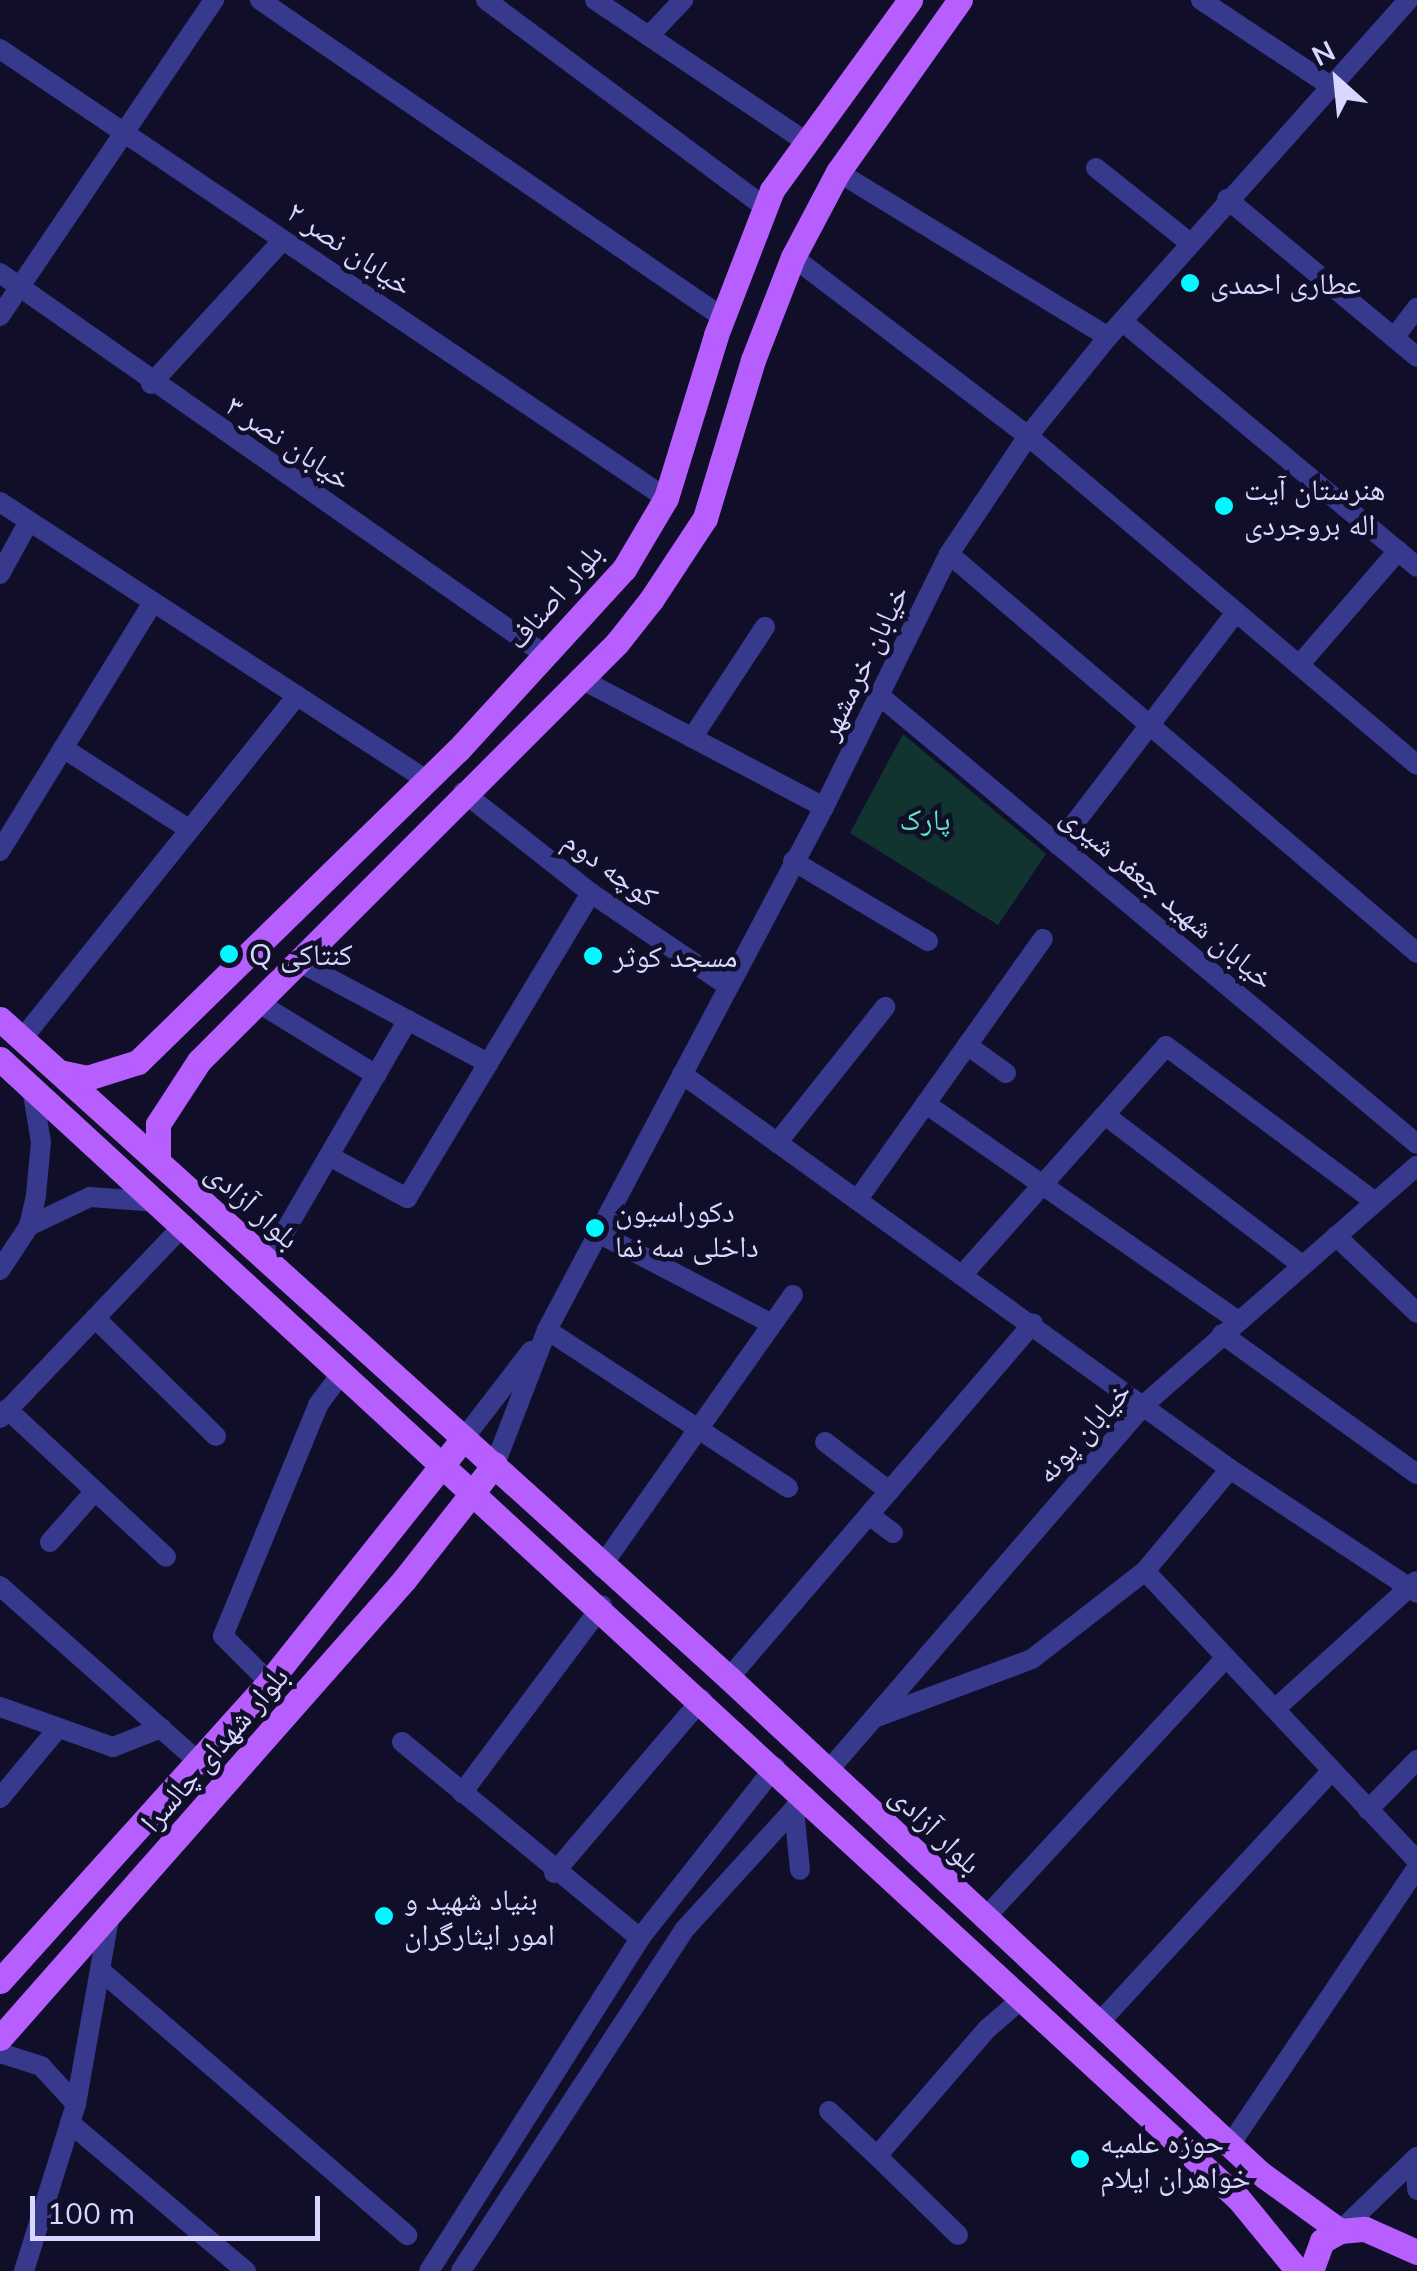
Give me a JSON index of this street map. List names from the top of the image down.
{
  "streets": {
    "main road": ["بلوار اصناف", "بلوار آزادی", "بلوار شهدای چالسرا"],
    "street": [
      "خیابان نصر ۲",
      "خیابان نصر ۳",
      "خیابان خرمشهر",
      "کوچه دوم",
      "خیابان شهید جعفر شیری",
      "خیابان پونه"
    ]
  },
  "crossings": [
    ["خیابان نصر ۲", "بلوار اصناف"],
    ["خیابان نصر ۳", "بلوار اصناف"],
    ["بلوار اصناف", "بلوار آزادی"],
    ["خیابان خرمشهر", "کوچه دوم"],
    ["خیابان خرمشهر", "خیابان شهید جعفر شیری"],
    ["خیابان خرمشهر", "بلوار آزادی"],
    ["خیابان خرمشهر", "بلوار شهدای چالسرا"],
    ["بلوار آزادی", "خیابان پونه"],
    ["بلوار آزادی", "بلوار شهدای چالسرا"]
  ],
  "parks": ["پارک"],
  "places": [
    "عطاری احمدی",
    "هنرستان آیت اله بروجردی",
    "Q کنتاکی",
    "مسجد کوثر",
    "دکوراسیون داخلی سه نما",
    "بنیاد شهید و امور ایثارگران",
    "حوزه علمیه خواهران ایلام"
  ],
  "scale_bar": "100 m",
  "north": "top left"
}
